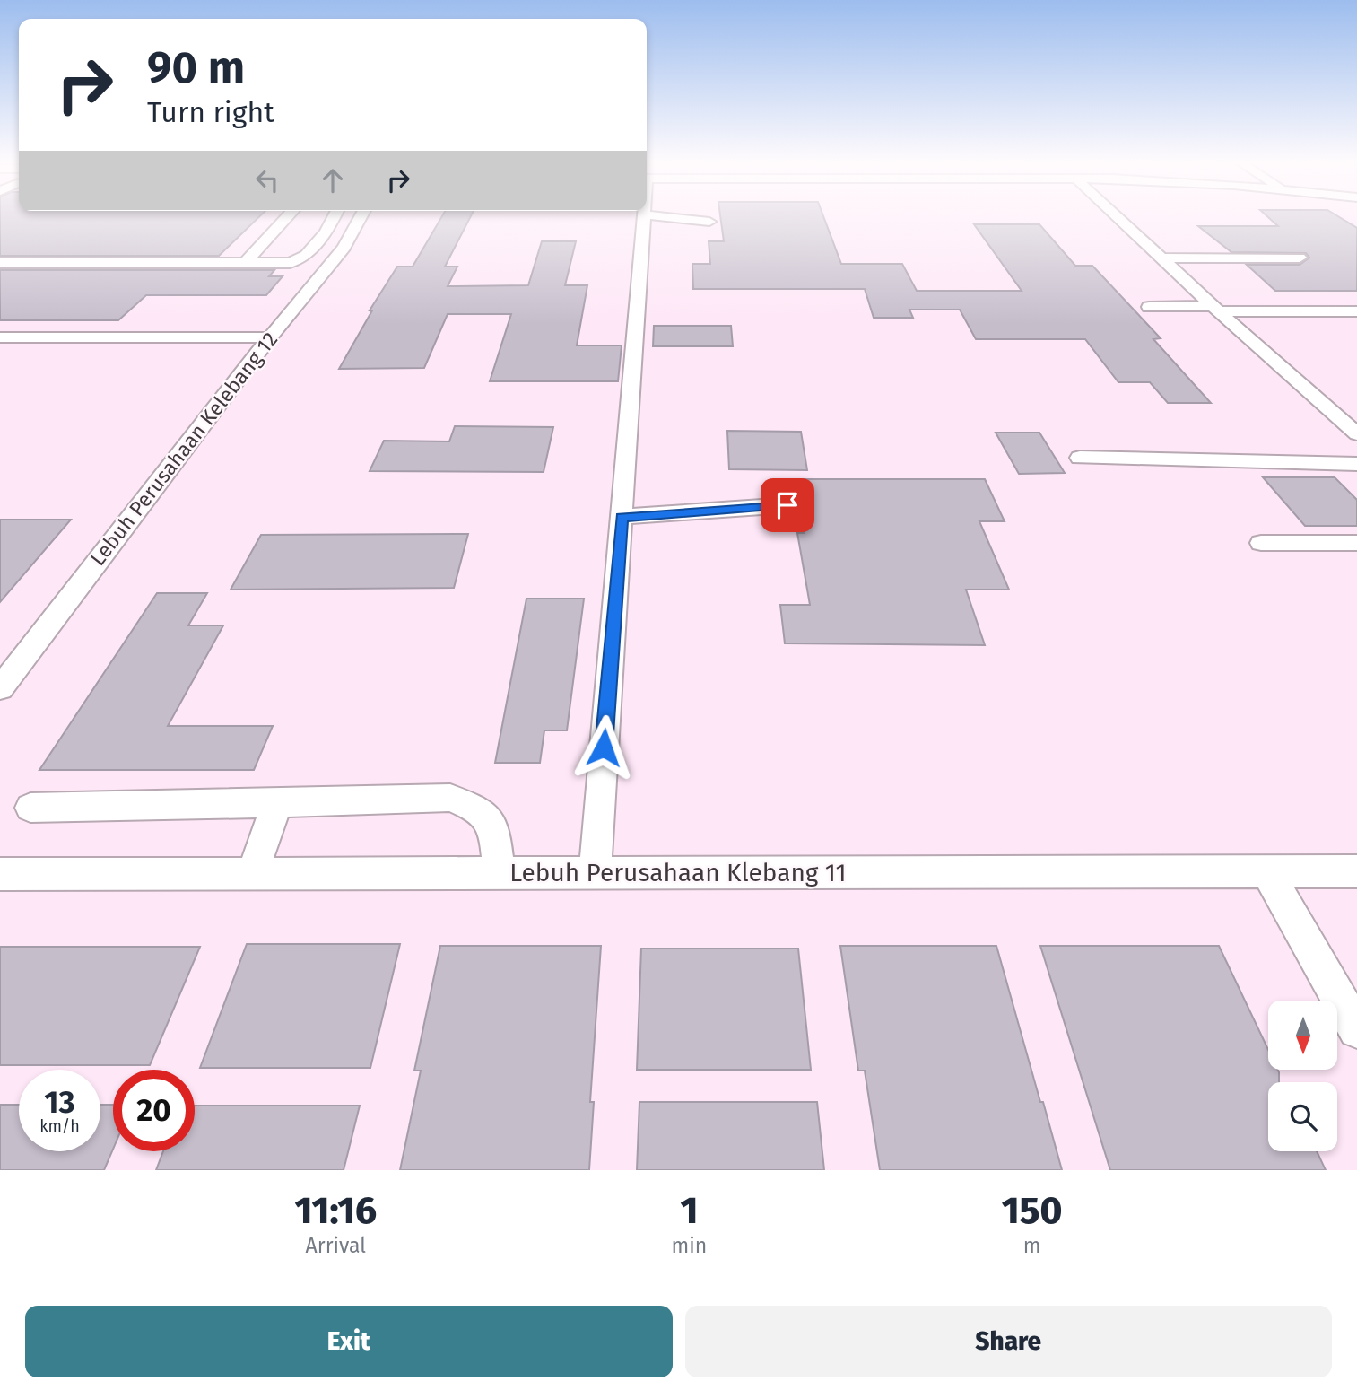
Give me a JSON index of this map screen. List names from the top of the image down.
{
  "streets": {
    "street": ["Lebuh Perusahaan Kelebang 12", "Lebuh Perusahaan Klebang 11"]
  },
  "north": "bottom",
  "page": {
    "turn": ["90 m", "Turn right"],
    "speed": "13 km/h",
    "limit": "20",
    "eta": [
      "11:16",
      "Arrival",
      "1",
      "min",
      "150",
      "m"
    ],
    "buttons": ["Exit", "Share"]
  }
}
